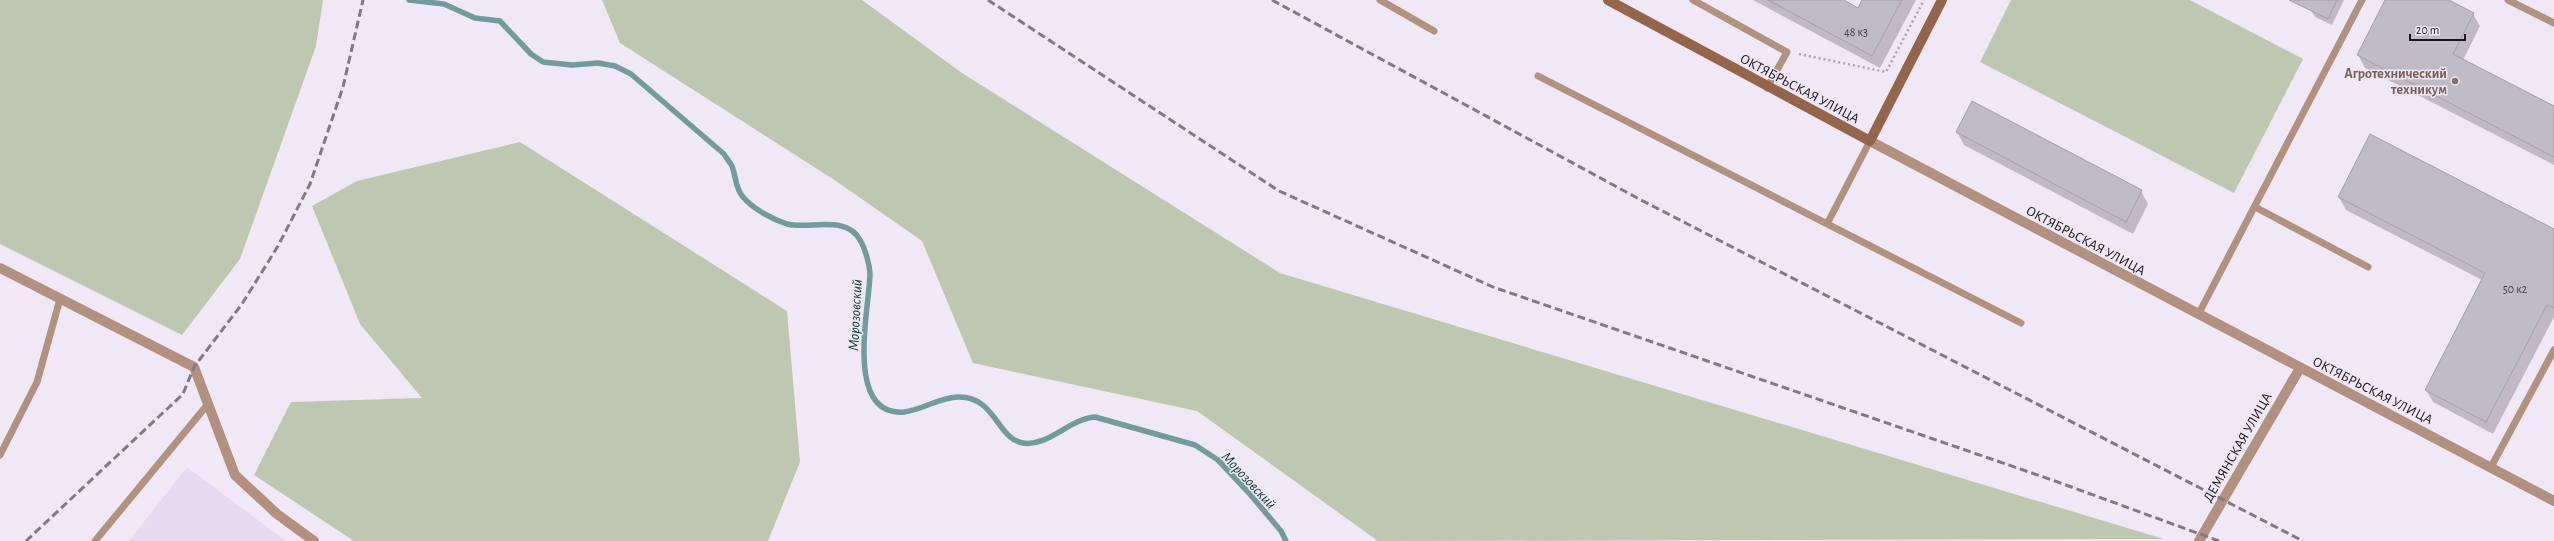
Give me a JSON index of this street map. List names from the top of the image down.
{
  "streets": {
    "main road": ["ОКТЯБРЬСКАЯ УЛИЦА"],
    "street": ["ДЕМЯНСКАЯ УЛИЦА"]
  },
  "crossings": [
    ["ОКТЯБРЬСКАЯ УЛИЦА", "ДЕМЯНСКАЯ УЛИЦА"]
  ],
  "water": ["Морозовский"],
  "places": ["Агротехнический техникум"],
  "house_numbers": ["48 к3", "50 к2"],
  "scale_bar": "20 m"
}
